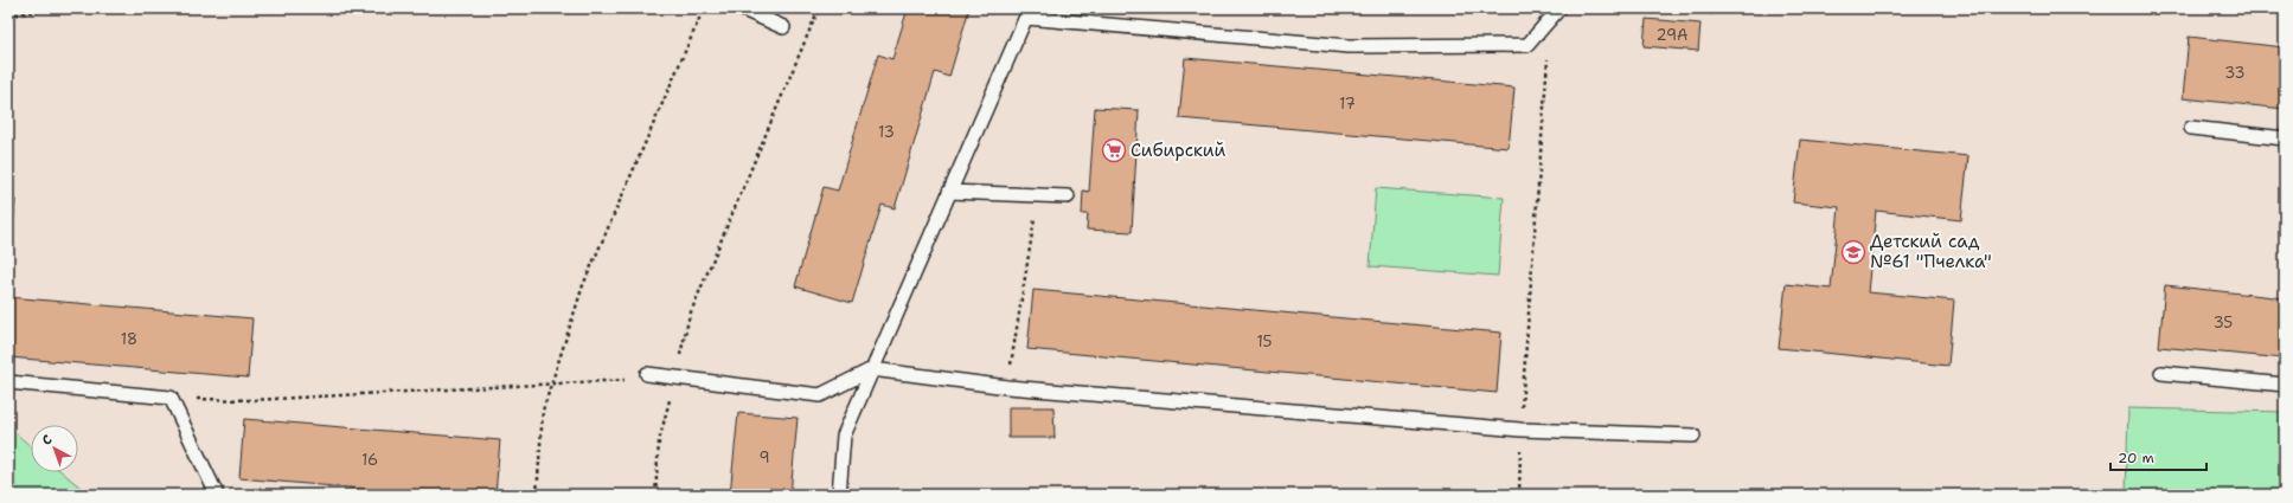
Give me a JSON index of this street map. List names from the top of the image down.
{
  "places": {
    "supermarket": ["Сибирский"],
    "school or university": ["Детский сад №61 \"Пчелка\""]
  },
  "house_numbers": [
    "29А",
    "33",
    "17",
    "13",
    "35",
    "18",
    "15",
    "9",
    "16"
  ],
  "scale_bar": "20 m",
  "north": "top left"
}
